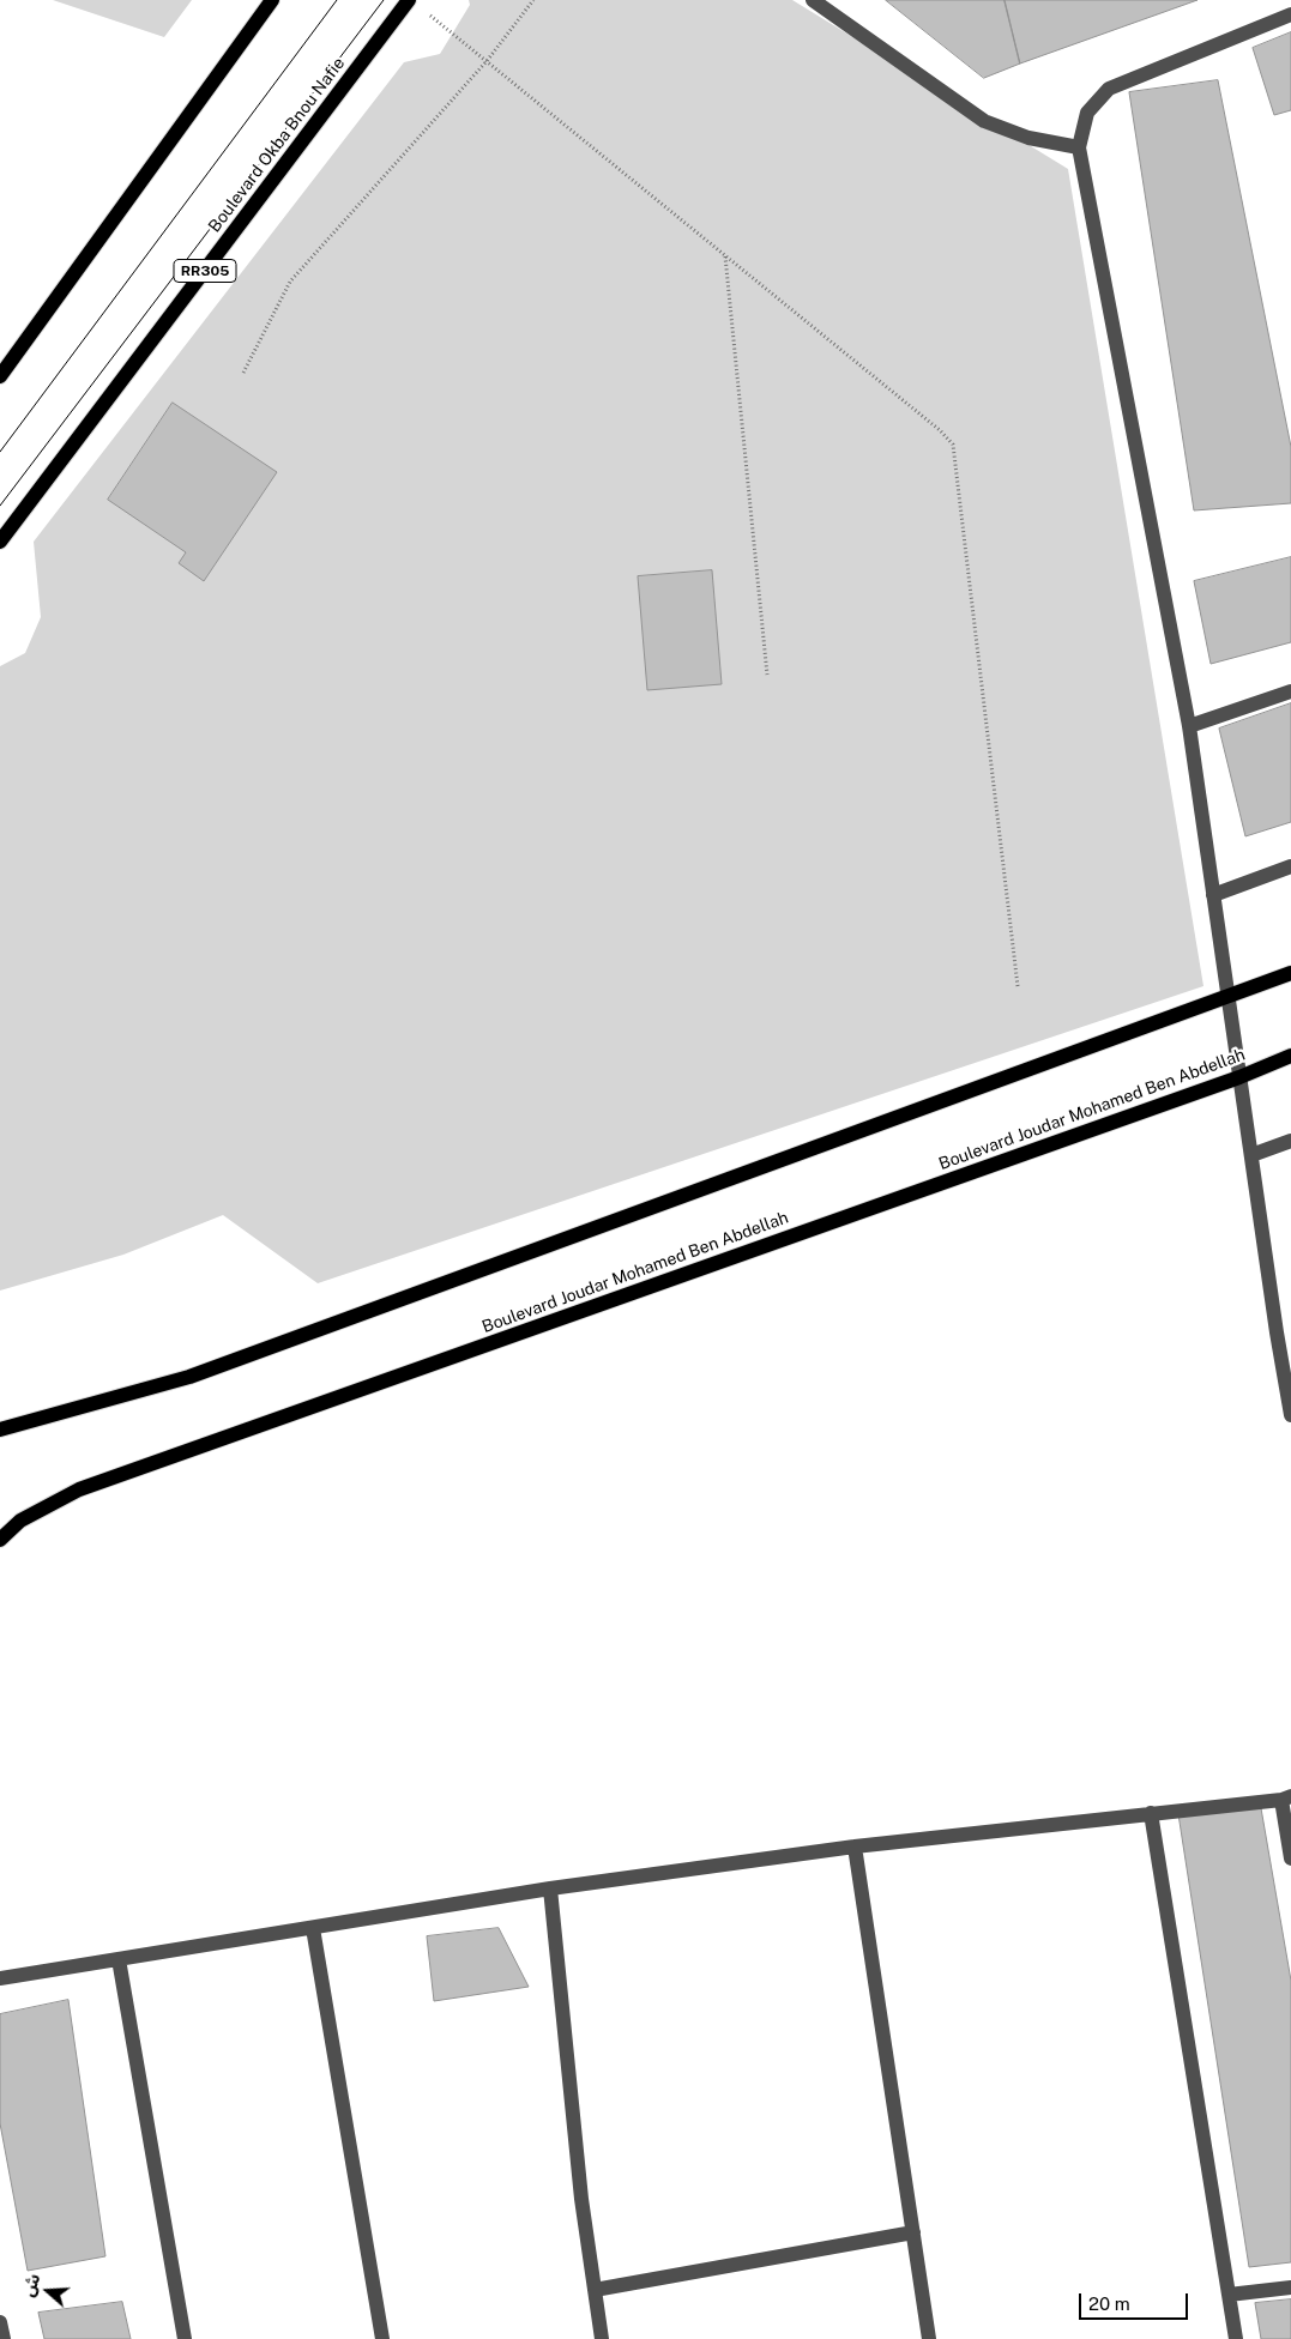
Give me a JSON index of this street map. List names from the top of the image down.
{
  "streets": {
    "main road": ["Boulevard Okba Bnou Nafie", "RR305", "Boulevard Joudar Mohamed Ben Abdellah"]
  },
  "scale_bar": "20 m",
  "north": "left"
}
